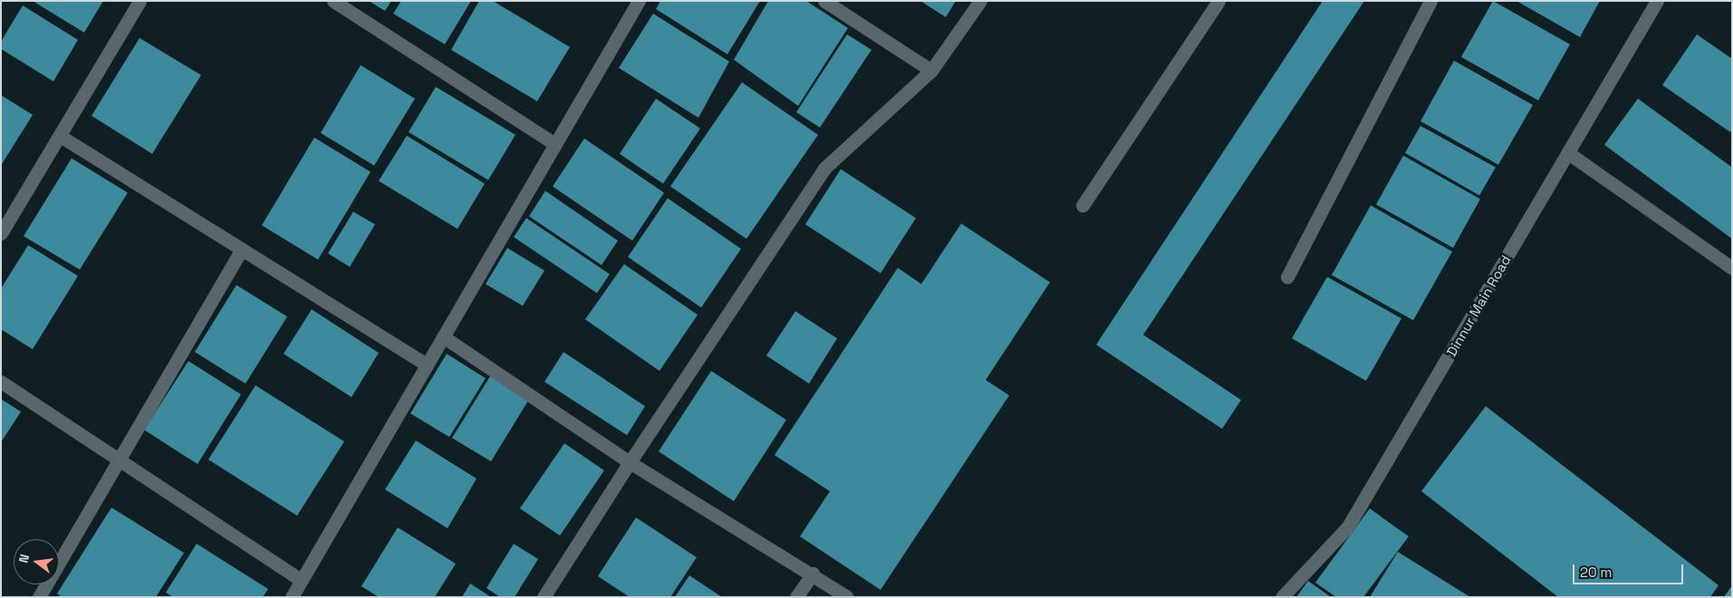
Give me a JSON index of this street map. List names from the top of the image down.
{
  "streets": {
    "street": ["Dinnur Main Road"]
  },
  "scale_bar": "20 m",
  "north": "left"
}
